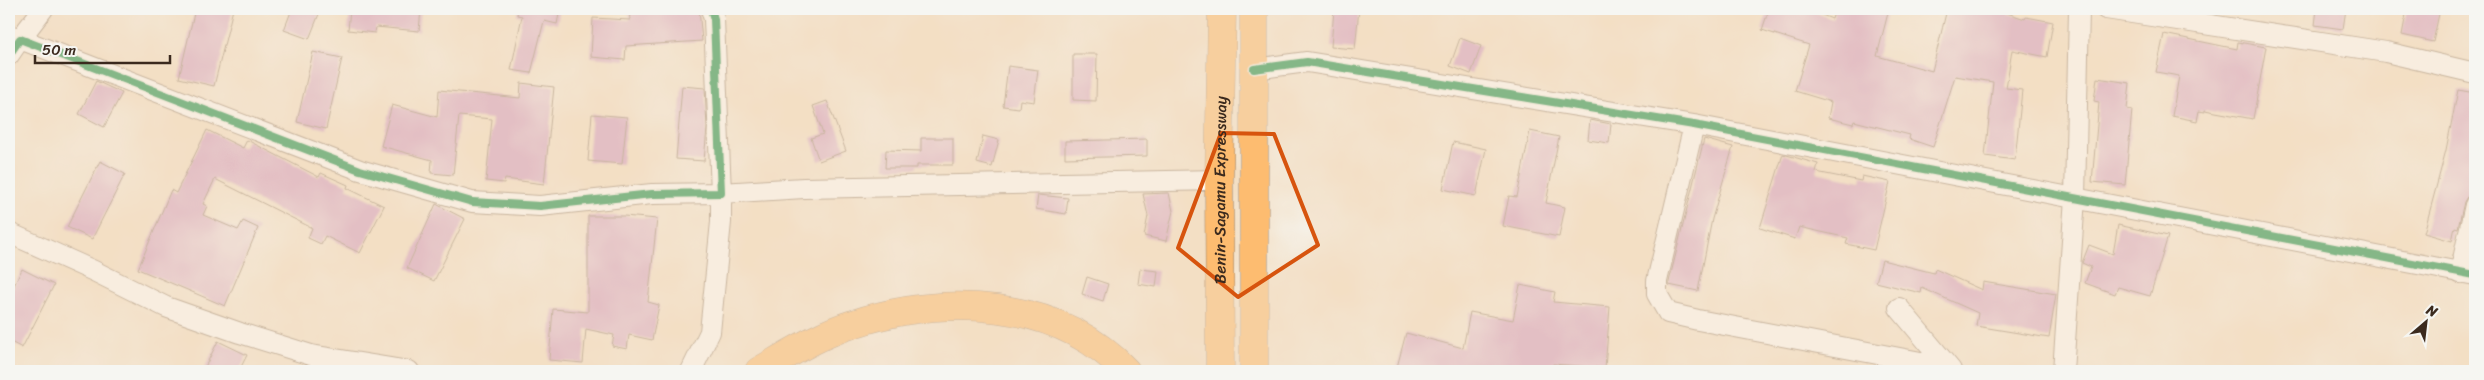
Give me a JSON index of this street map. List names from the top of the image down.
{
  "streets": {
    "highway": ["Benin-Sagamu Expressway"]
  },
  "scale_bar": "50 m",
  "north": "top right"
}
